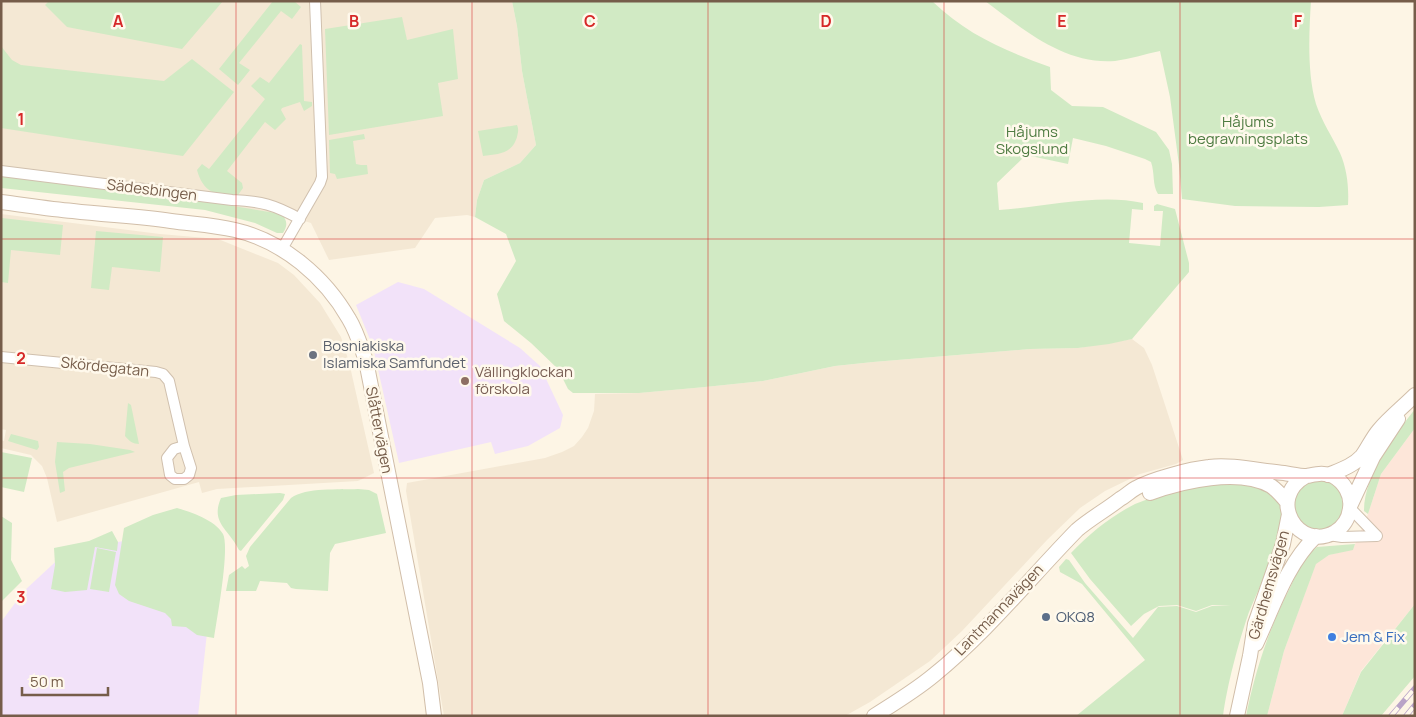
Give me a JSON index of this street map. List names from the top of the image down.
{
  "streets": {
    "street": [
      "Sädesbingen",
      "Skördegatan",
      "Slåttervägen",
      "Gärdhemsvägen",
      "Lantmannavägen"
    ]
  },
  "crossings": [
    ["Gärdhemsvägen", "Lantmannavägen"]
  ],
  "parks": ["Håjums begravningsplats", "Håjums Skogslund"],
  "places": [
    "Bosniakiska Islamiska Samfundet",
    "Vällingklockan förskola",
    "OKQ8",
    "Jem & Fix"
  ],
  "scale_bar": "50 m",
  "grid": {
    "columns": [
      "A",
      "B",
      "C",
      "D",
      "E",
      "F"
    ],
    "rows": ["1", "2", "3"]
  }
}
